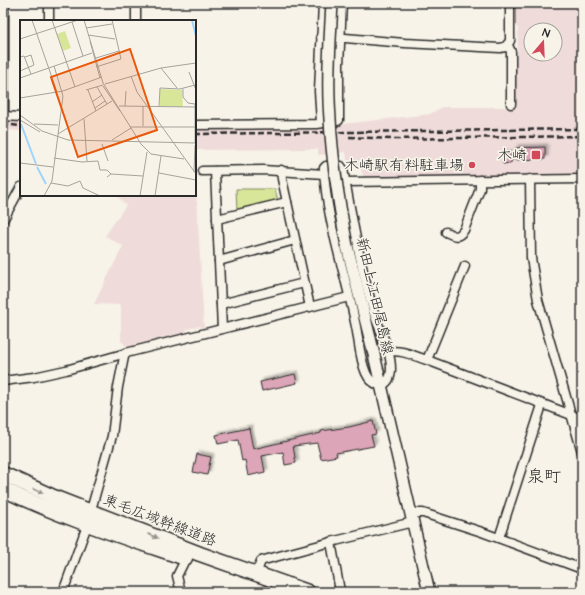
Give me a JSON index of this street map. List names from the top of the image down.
{
  "streets": {
    "highway": ["東毛広域幹線道路"],
    "main road": ["新田上江田尾島線"]
  },
  "districts": ["泉町"],
  "places": {
    "transit": ["木崎"],
    "other": ["木崎駅有料駐車場"]
  },
  "north": "top"
}
